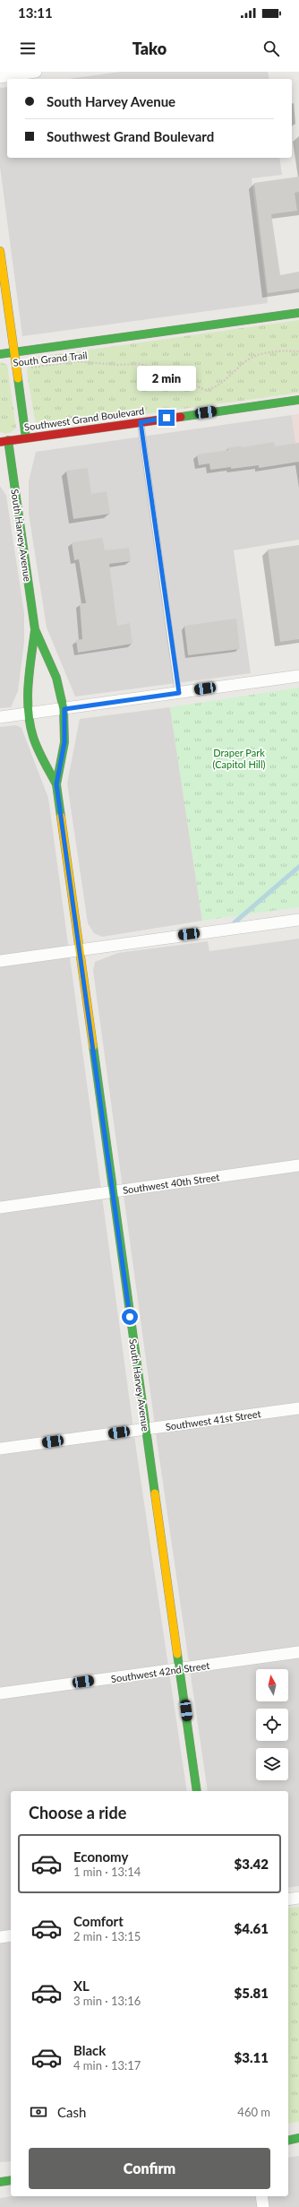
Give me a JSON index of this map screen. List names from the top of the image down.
{
  "streets": {
    "street": [
      "Southwest Grand Boulevard",
      "South Harvey Avenue",
      "Southwest 40th Street",
      "Southwest 41st Street",
      "Southwest 42nd Street"
    ],
    "path": ["South Grand Trail"]
  },
  "crossings": [
    ["Southwest Grand Boulevard", "South Harvey Avenue"],
    ["South Harvey Avenue", "Southwest 40th Street"],
    ["South Harvey Avenue", "Southwest 41st Street"],
    ["South Harvey Avenue", "Southwest 42nd Street"]
  ],
  "parks": ["Draper Park (Capitol Hill)"],
  "north": "top",
  "page": {
    "status": "13:11",
    "header": "Tako",
    "banner": ["South Harvey Avenue", "Southwest Grand Boulevard"],
    "bubble": "2 min",
    "heading": "Choose a ride",
    "list": [
      {
        "name": "Economy",
        "note": "1 min · 13:14",
        "value": "$3.42"
      },
      {
        "name": "Comfort",
        "note": "2 min · 13:15",
        "value": "$4.61"
      },
      {
        "name": "XL",
        "note": "3 min · 13:16",
        "value": "$5.81"
      },
      {
        "name": "Black",
        "note": "4 min · 13:17",
        "value": "$3.11"
      }
    ],
    "pay": ["Cash", "460 m"],
    "buttons": "Confirm"
  }
}
